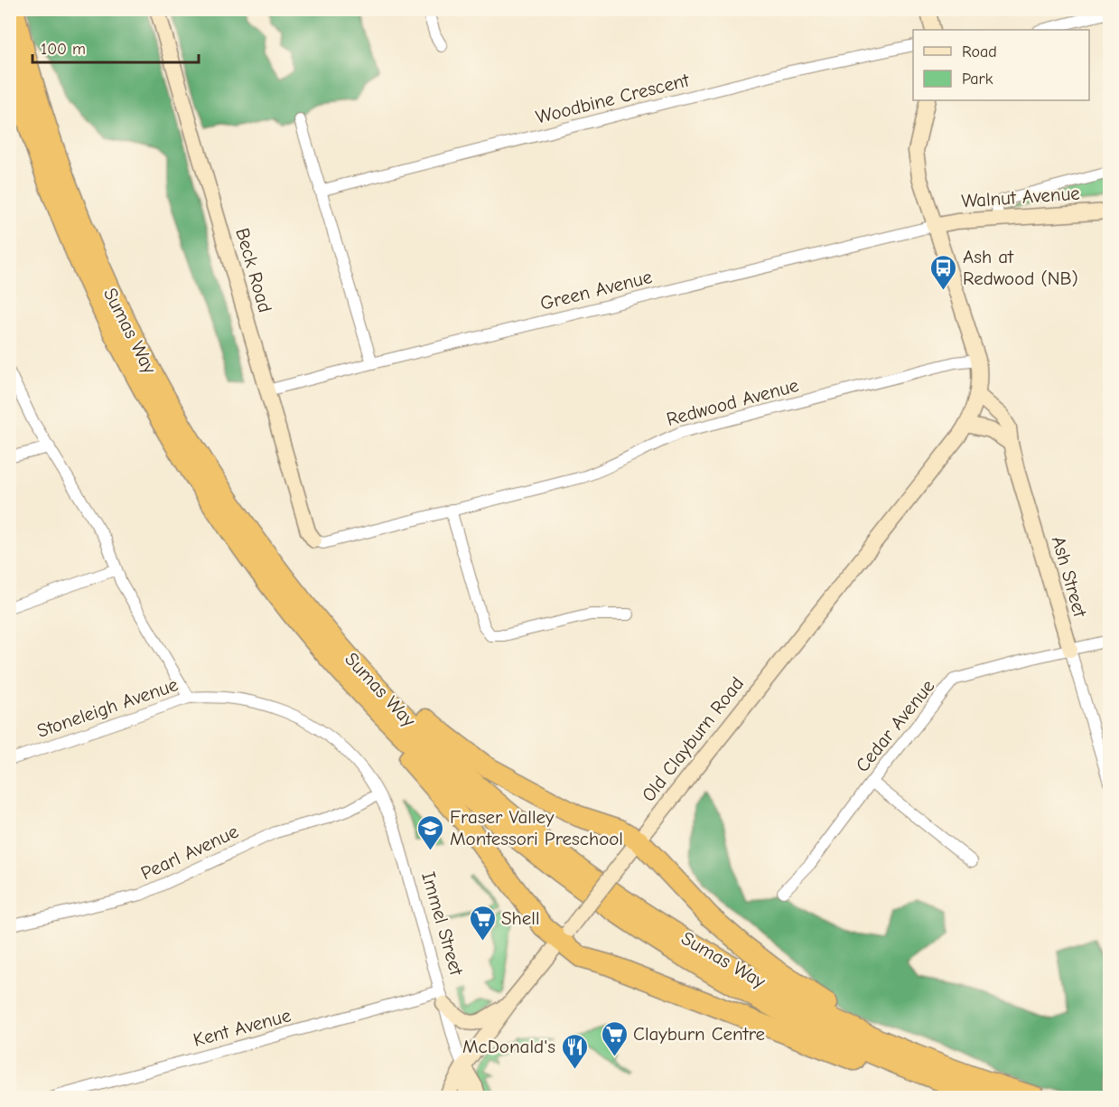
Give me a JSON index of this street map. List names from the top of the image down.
{
  "streets": {
    "highway": ["Sumas Way"],
    "main road": [
      "Walnut Avenue",
      "Beck Road",
      "Ash Street",
      "Old Clayburn Road",
      "Immel Street"
    ],
    "street": [
      "Woodbine Crescent",
      "Green Avenue",
      "Redwood Avenue",
      "Stoneleigh Avenue",
      "Cedar Avenue",
      "Pearl Avenue",
      "Kent Avenue"
    ]
  },
  "crossings": [
    ["Walnut Avenue", "Green Avenue"],
    ["Beck Road", "Green Avenue"],
    ["Beck Road", "Redwood Avenue"],
    ["Ash Street", "Cedar Avenue"],
    ["Ash Street", "Old Clayburn Road"],
    ["Stoneleigh Avenue", "Pearl Avenue"],
    ["Stoneleigh Avenue", "Immel Street"],
    ["Old Clayburn Road", "Immel Street"],
    ["Pearl Avenue", "Immel Street"],
    ["Immel Street", "Kent Avenue"]
  ],
  "places": {
    "bus stop": ["Ash at Redwood (NB)"],
    "school or university": ["Fraser Valley Montessori Preschool"],
    "supermarket": ["Shell", "Clayburn Centre"],
    "restaurant": ["McDonald's"]
  },
  "legend": ["Road", "Park"],
  "scale_bar": "100 m"
}
